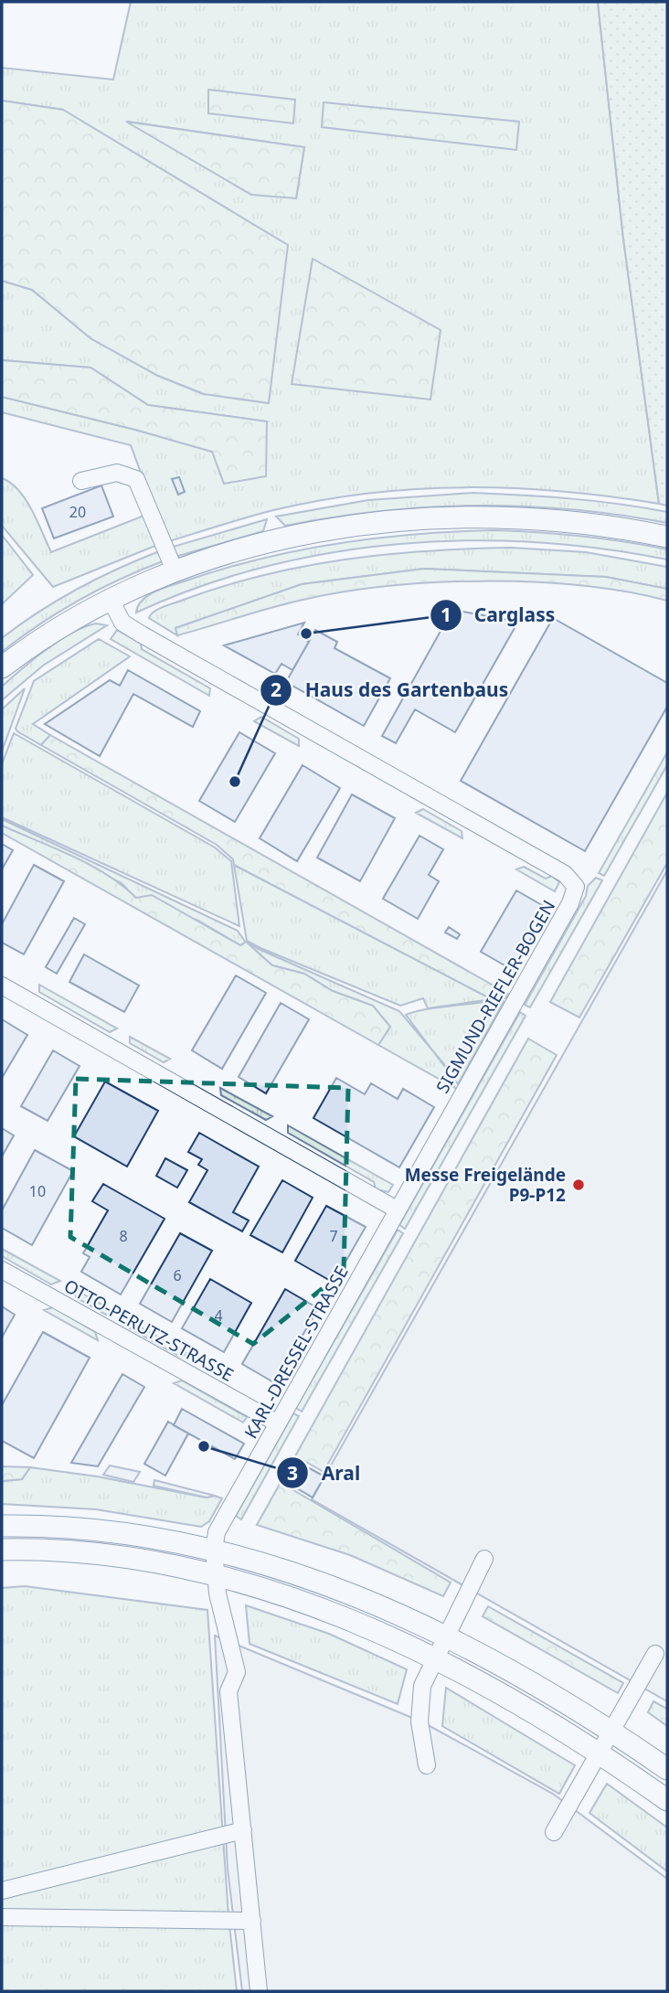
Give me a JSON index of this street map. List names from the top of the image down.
{
  "streets": {
    "street": ["SIGMUND-RIEFLER-BOGEN", "OTTO-PERUTZ-STRASSE", "KARL-DRESSEL-STRASSE"]
  },
  "crossings": [
    ["SIGMUND-RIEFLER-BOGEN", "KARL-DRESSEL-STRASSE"],
    ["OTTO-PERUTZ-STRASSE", "KARL-DRESSEL-STRASSE"]
  ],
  "places": [
    "Carglass",
    "Haus des Gartenbaus",
    "Messe Freigelände P9-P12",
    "Aral"
  ],
  "house_numbers": [
    "20",
    "10",
    "8",
    "7",
    "6",
    "4"
  ]
}
